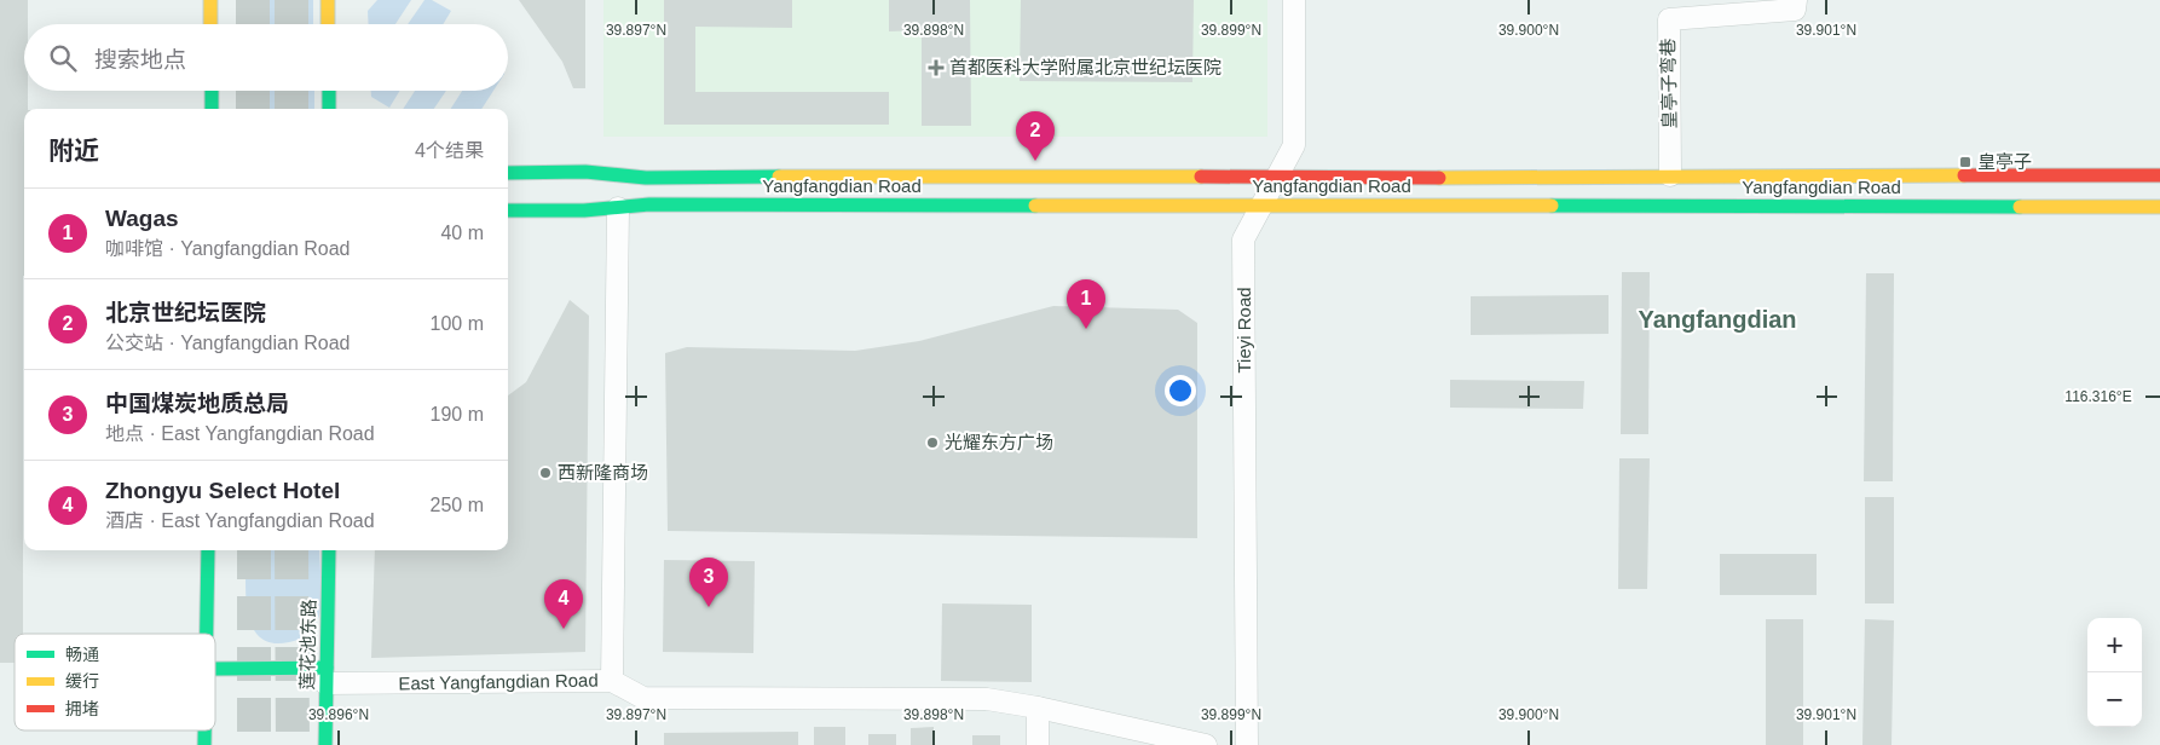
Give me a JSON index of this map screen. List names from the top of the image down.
{
  "streets": {
    "main road": ["Yangfangdian Road", "莲花池东路"],
    "street": ["皇亭子弯巷", "Tieyi Road", "East Yangfangdian Road"]
  },
  "crossings": [
    ["皇亭子弯巷", "Yangfangdian Road"],
    ["Yangfangdian Road", "Tieyi Road"],
    ["莲花池东路", "East Yangfangdian Road"]
  ],
  "districts": ["Yangfangdian"],
  "places": {
    "health": ["首都医科大学附属北京世纪坛医院"],
    "transit": ["皇亭子"],
    "other": ["光耀东方广场", "西新隆商场"]
  },
  "legend": ["畅通", "缓行", "拥堵"],
  "page": {
    "search": "搜索地点",
    "heading": ["附近", "4个结果"],
    "pins": [
      "2",
      "1",
      "3",
      "4"
    ],
    "list": [
      {
        "mark": "1",
        "name": "Wagas",
        "note": "咖啡馆 · Yangfangdian Road",
        "value": "40 m"
      },
      {
        "mark": "2",
        "name": "北京世纪坛医院",
        "note": "公交站 · Yangfangdian Road",
        "value": "100 m"
      },
      {
        "mark": "3",
        "name": "中国煤炭地质总局",
        "note": "地点 · East Yangfangdian Road",
        "value": "190 m"
      },
      {
        "mark": "4",
        "name": "Zhongyu Select Hotel",
        "note": "酒店 · East Yangfangdian Road",
        "value": "250 m"
      }
    ],
    "map_buttons": ["+", "−"]
  },
  "coordinates": [
    "39.897°N",
    "39.898°N",
    "39.899°N",
    "39.900°N",
    "39.901°N",
    "116.316°E",
    "39.896°N"
  ]
}
